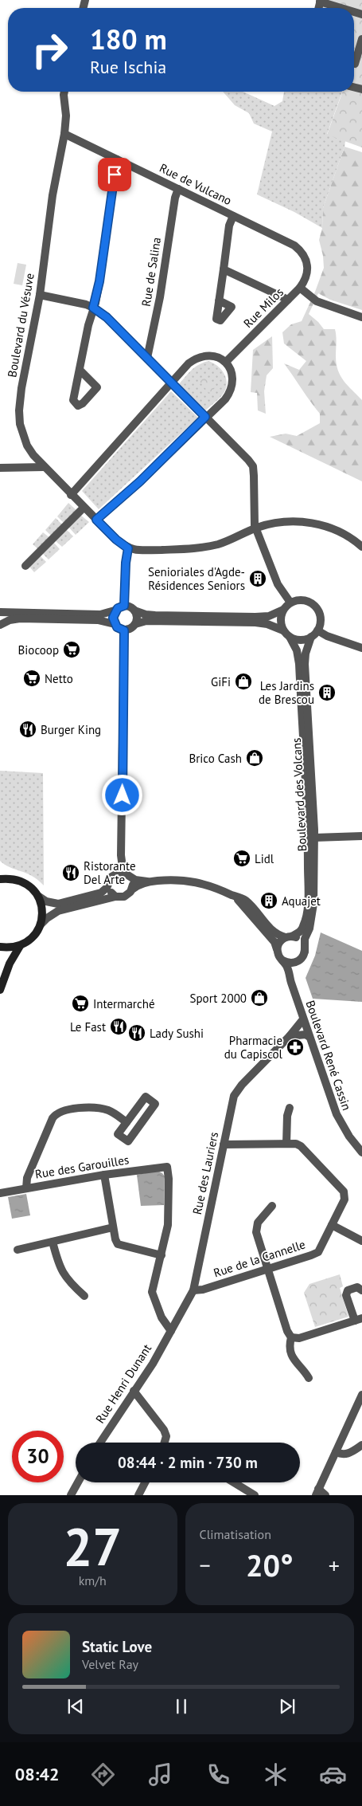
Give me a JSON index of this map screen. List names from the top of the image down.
{
  "streets": {
    "street": [
      "Rue de Vulcano",
      "Rue de Salina",
      "Rue Milos",
      "Boulevard du Vésuve",
      "Boulevard des Volcans",
      "Boulevard René Cassin",
      "Rue des Garouilles",
      "Rue des Lauriers",
      "Rue de la Cannelle",
      "Rue Henri Dunant"
    ]
  },
  "crossings": [
    ["Rue de Vulcano", "Rue de Salina"],
    ["Rue de Vulcano", "Rue Milos"],
    ["Rue de Vulcano", "Boulevard du Vésuve"],
    ["Boulevard des Volcans", "Boulevard René Cassin"],
    ["Boulevard René Cassin", "Rue des Lauriers"],
    ["Rue des Lauriers", "Rue de la Cannelle"],
    ["Rue des Lauriers", "Rue Henri Dunant"]
  ],
  "places": {
    "building": ["Senioriales d'Agde- Résidences Seniors", "Les Jardins de Brescou", "Aquajet"],
    "supermarket": [
      "Biocoop",
      "Netto",
      "Lidl",
      "Intermarché"
    ],
    "shop": ["GiFi", "Brico Cash", "Sport 2000"],
    "restaurant": [
      "Burger King",
      "Ristorante Del Arte",
      "Le Fast",
      "Lady Sushi"
    ],
    "pharmacy": ["Pharmacie du Capiscol"]
  },
  "page": {
    "turn": ["180 m", "Rue Ischia"],
    "limit": "30",
    "trip": "08:44 · 2 min · 730 m",
    "tile": [
      ["27", "km/h"],
      "Climatisation"
    ],
    "heat": ["−", "20°", "+"],
    "song": ["Static Love", "Velvet Ray"],
    "tabs": "08:42"
  }
}
